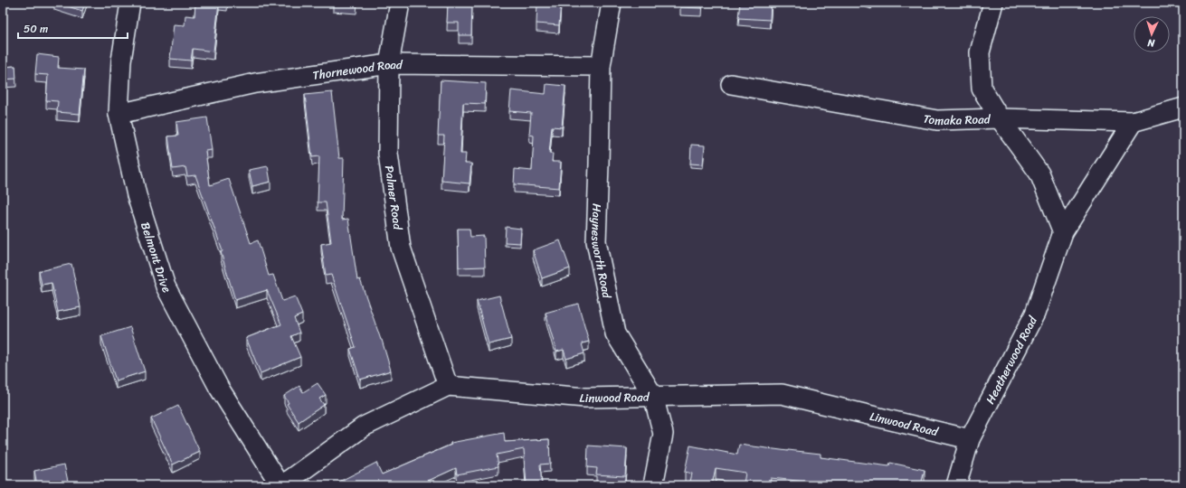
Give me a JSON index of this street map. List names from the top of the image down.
{
  "streets": {
    "street": [
      "Thornewood Road",
      "Tomaka Road",
      "Palmer Road",
      "Haynesworth Road",
      "Belmont Drive",
      "Heatherwood Road",
      "Linwood Road"
    ]
  },
  "crossings": [
    ["Thornewood Road", "Palmer Road"],
    ["Thornewood Road", "Haynesworth Road"],
    ["Thornewood Road", "Belmont Drive"],
    ["Tomaka Road", "Heatherwood Road"],
    ["Palmer Road", "Linwood Road"],
    ["Haynesworth Road", "Linwood Road"],
    ["Heatherwood Road", "Linwood Road"]
  ],
  "scale_bar": "50 m",
  "north": "bottom"
}
